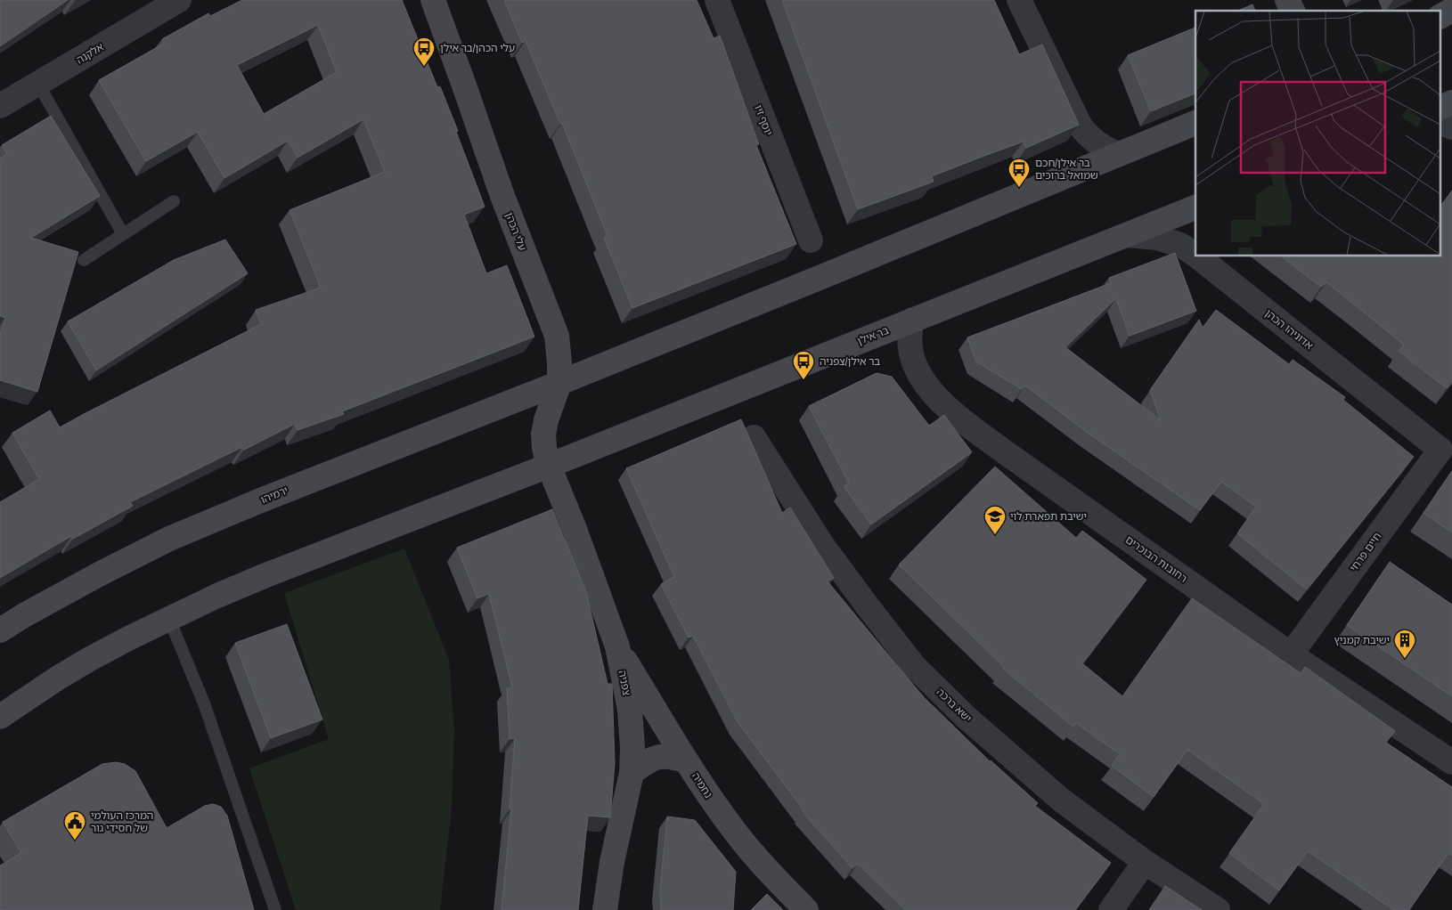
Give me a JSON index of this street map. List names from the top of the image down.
{
  "streets": {
    "street": [
      "אלקנה",
      "יוסף זיו",
      "עלי הכהן",
      "אדוניהו הכהן",
      "בר אילן",
      "ירמיהו",
      "חיים פרחי",
      "רחובות הבוכרים",
      "צפניה",
      "ישא ברכה",
      "נחמיה"
    ]
  },
  "crossings": [
    ["עלי הכהן", "בר אילן"],
    ["עלי הכהן", "ירמיהו"],
    ["עלי הכהן", "צפניה"],
    ["אדוניהו הכהן", "בר אילן"],
    ["אדוניהו הכהן", "חיים פרחי"],
    ["בר אילן", "רחובות הבוכרים"],
    ["בר אילן", "צפניה"],
    ["חיים פרחי", "רחובות הבוכרים"],
    ["צפניה", "נחמיה"]
  ],
  "places": {
    "bus stop": ["עלי הכהן/בר אילן", "בר אילן/חכם שמואל ברוכים", "בר אילן/צפניה"],
    "school or university": ["ישיבת תפארת לוי"],
    "building": ["ישיבת קמניץ"],
    "public building": ["המרכז העולמי של חסידי גור"]
  }
}
